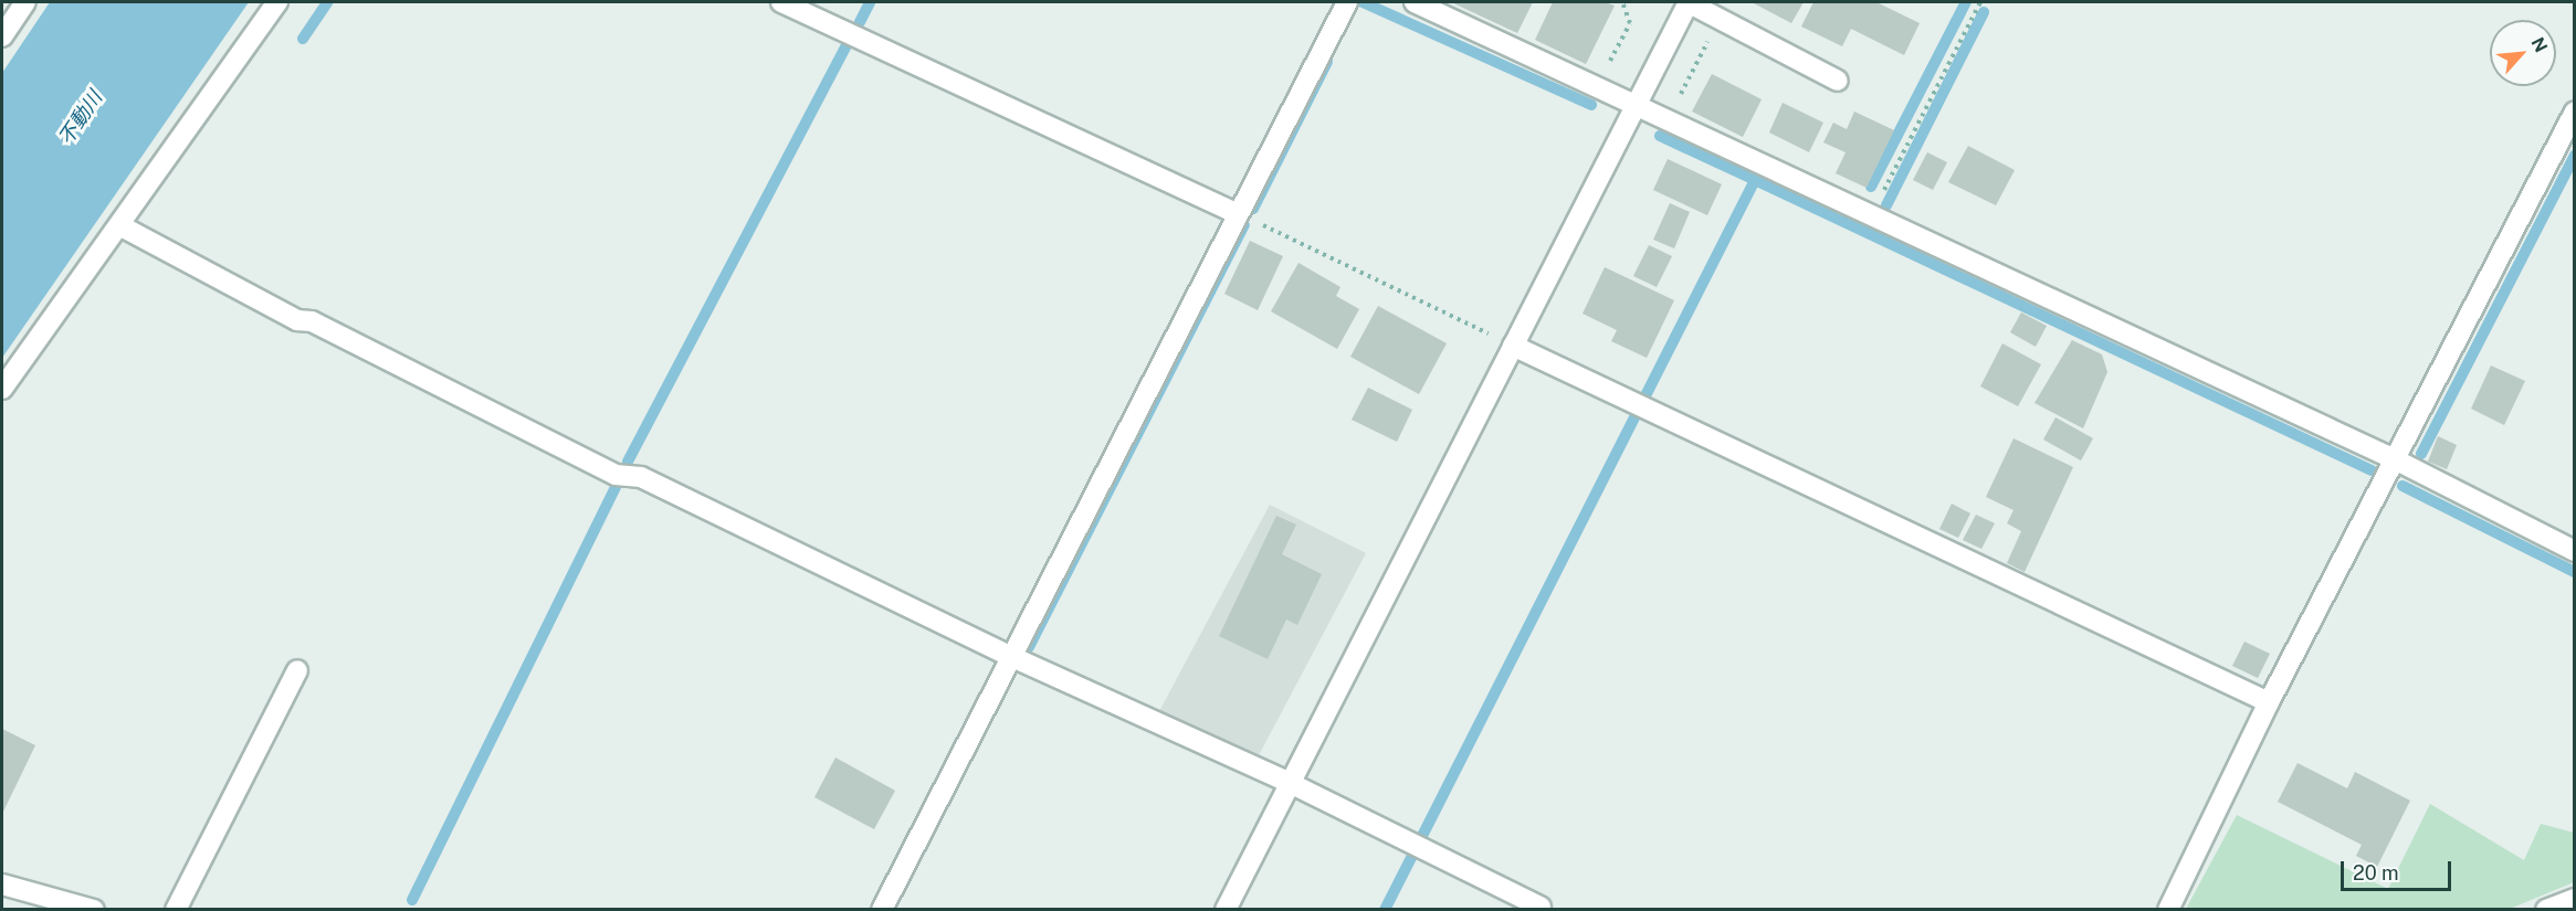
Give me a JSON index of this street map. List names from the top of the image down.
{
  "water": ["不動川"],
  "scale_bar": "20 m",
  "north": "top right"
}
